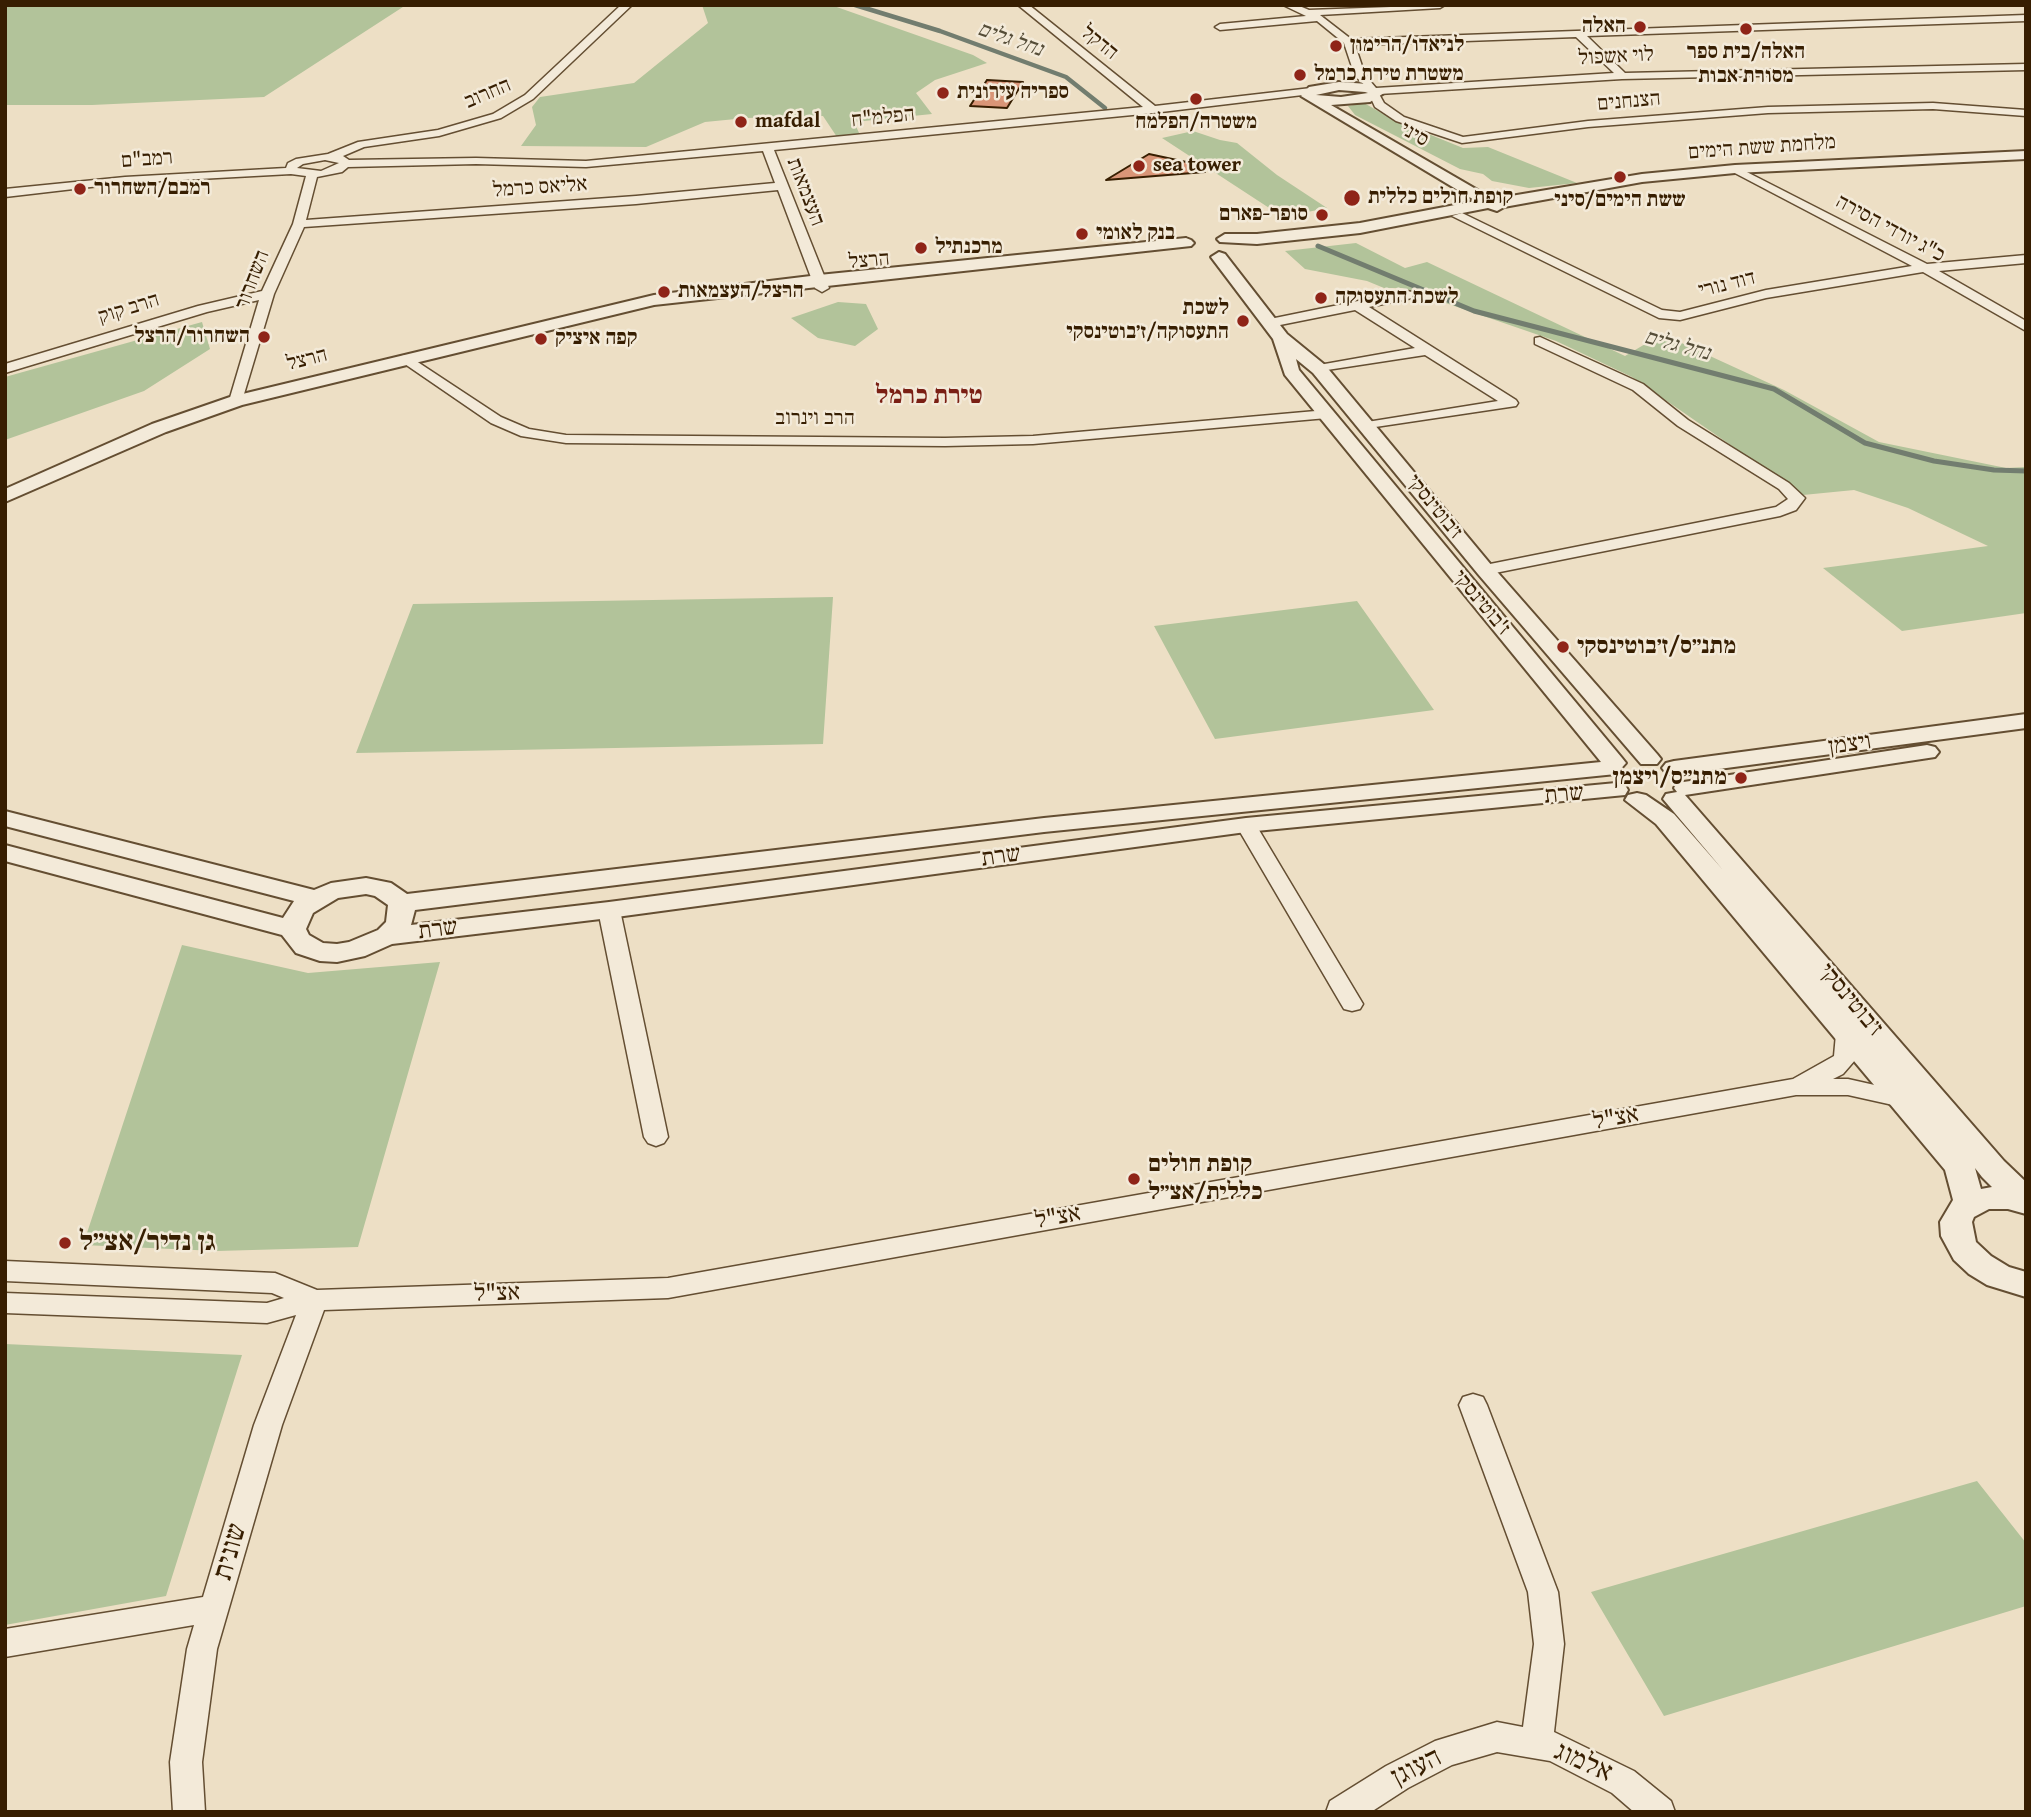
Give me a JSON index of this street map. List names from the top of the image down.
{
  "streets": {
    "street": [
      "הדקל",
      "לוי אשכול",
      "החרוב",
      "הצנחנים",
      "הפלמ\"ח",
      "סיני",
      "מלחמת ששת הימים",
      "רמב\"ם",
      "אליאס כרמל",
      "העצמאות",
      "כ\"ג יורדי הסירה",
      "הרצל",
      "השחרור",
      "דוד נורי",
      "הרב קוק",
      "הרב וינרוב",
      "ז׳בוטינסקי",
      "ז'בוטינסקי",
      "ויצמן",
      "שרת",
      "אצ\"ל",
      "שונית",
      "אלמוג",
      "העוגן"
    ]
  },
  "crossings": [
    ["הדקל", "הפלמ\"ח"],
    ["לוי אשכול", "הצנחנים"],
    ["החרוב", "רמב\"ם"],
    ["הפלמ\"ח", "סיני"],
    ["הפלמ\"ח", "העצמאות"],
    ["סיני", "מלחמת ששת הימים"],
    ["מלחמת ששת הימים", "כ\"ג יורדי הסירה"],
    ["מלחמת ששת הימים", "דוד נורי"],
    ["אליאס כרמל", "העצמאות"],
    ["אליאס כרמל", "השחרור"],
    ["העצמאות", "הרצל"],
    ["כ\"ג יורדי הסירה", "דוד נורי"],
    ["הרצל", "השחרור"],
    ["הרצל", "הרב וינרוב"],
    ["השחרור", "הרב קוק"],
    ["הרב וינרוב", "ז'בוטינסקי"],
    ["ז׳בוטינסקי", "ז'בוטינסקי"],
    ["ז׳בוטינסקי", "ויצמן"],
    ["ז׳בוטינסקי", "שרת"],
    ["ז׳בוטינסקי", "אצ\"ל"],
    ["ז'בוטינסקי", "שרת"],
    ["אצ\"ל", "שונית"],
    ["אלמוג", "העוגן"]
  ],
  "districts": ["טירת כרמל"],
  "water": ["נחל גלים"],
  "places": [
    "האלה",
    "האלה/בית ספר מסורת אבות",
    "לניאדו/הרימון",
    "משטרת טירת כרמל",
    "ספריה עירונית",
    "משטרה/הפלמח",
    "mafdal",
    "sea tower",
    "ששת הימים/סיני",
    "רמבם/השחרור",
    "קופת חולים כללית",
    "סופר-פארם",
    "בנק לאומי",
    "מרכנתיל",
    "הרצל/העצמאות",
    "לשכת התעסוקה",
    "לשכת התעסוקה/ז׳בוטינסקי",
    "השחרור/הרצל",
    "קפה איציק",
    "מתנ״ס/ז׳בוטינסקי",
    "מתנ״ס/ויצמן",
    "קופת חולים כללית/אצ״ל",
    "גן נדיר/אצ״ל"
  ]
}
